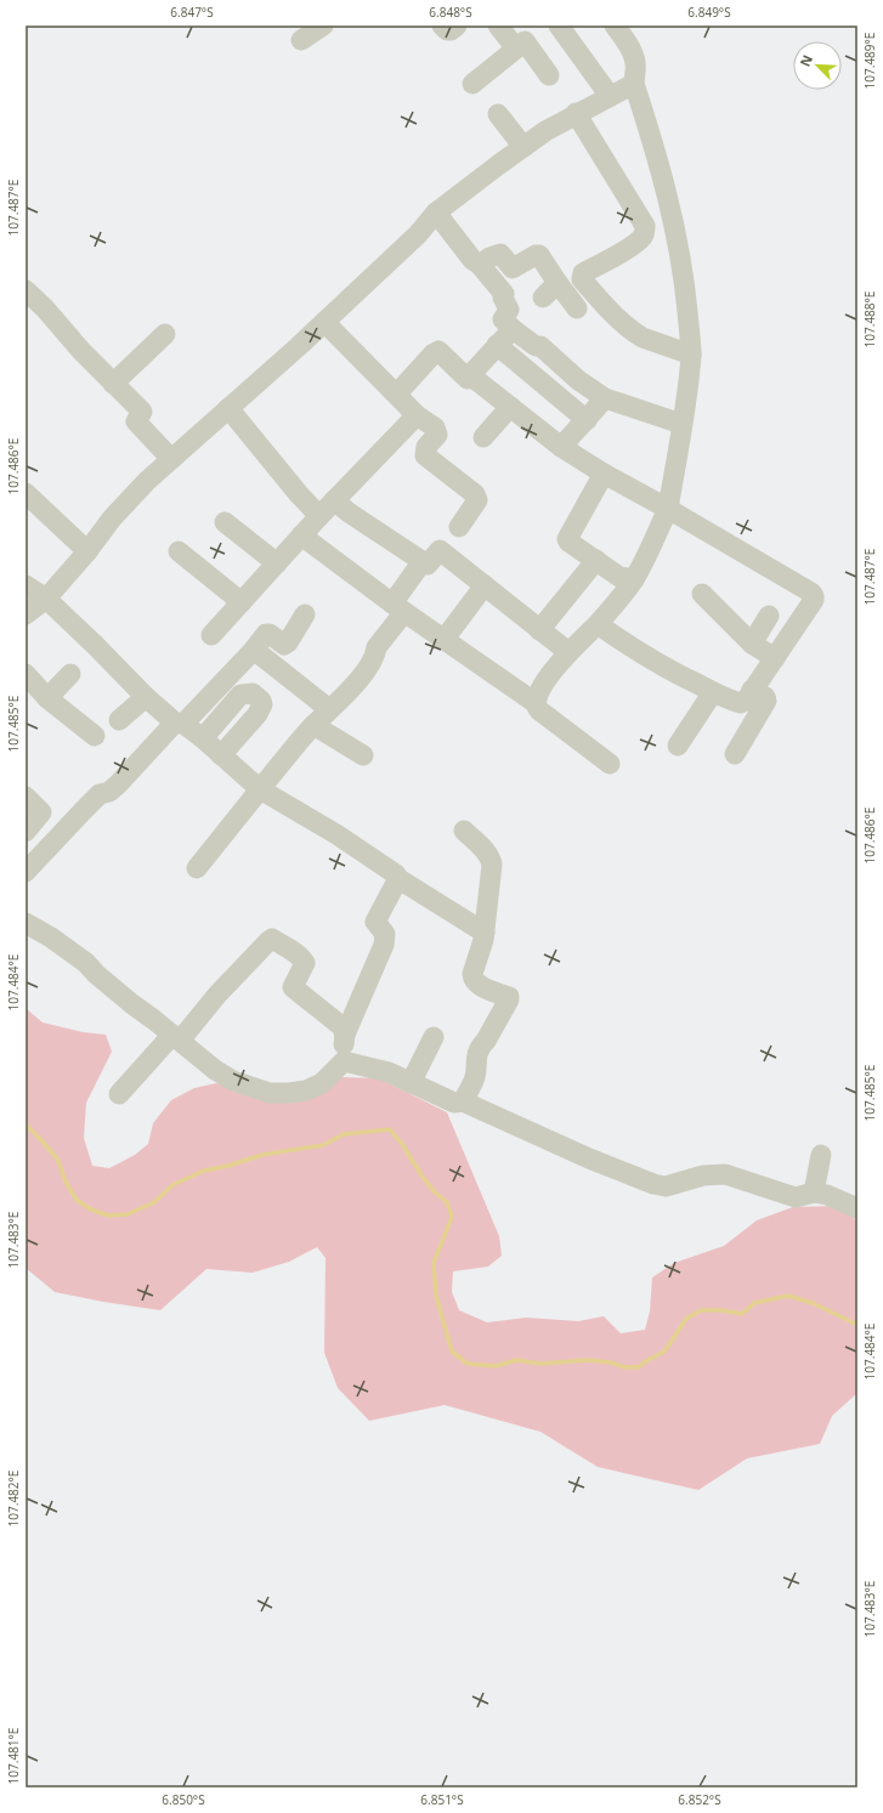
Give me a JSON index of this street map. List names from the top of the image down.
{
  "north": "top left",
  "coordinates": [
    "6.847°S",
    "6.848°S",
    "6.849°S",
    "107.489°E",
    "107.487°E",
    "107.488°E",
    "107.486°E",
    "107.485°E",
    "107.484°E",
    "107.483°E",
    "107.482°E",
    "107.481°E",
    "6.850°S",
    "6.851°S",
    "6.852°S"
  ]
}
